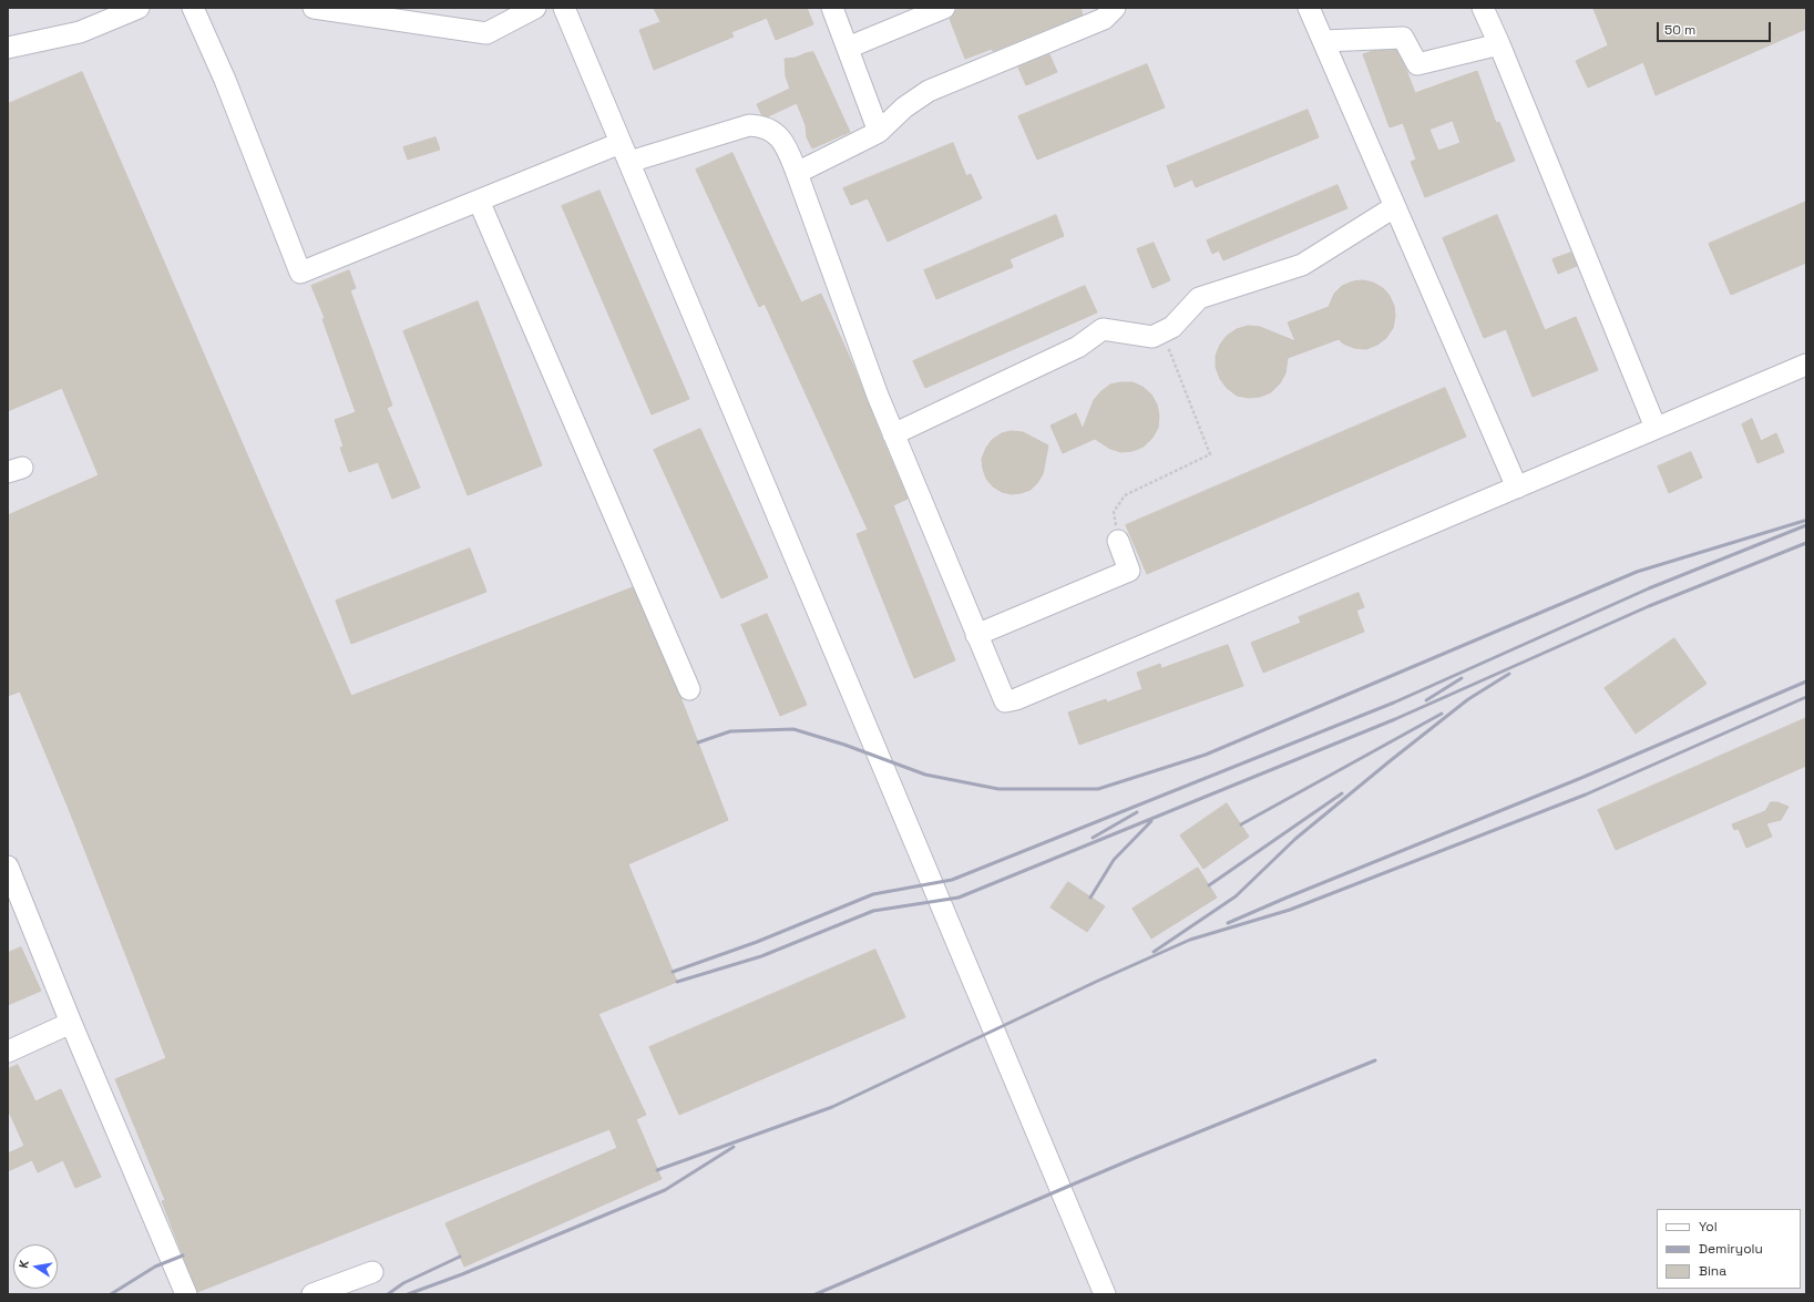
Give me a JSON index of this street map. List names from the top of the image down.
{
  "legend": ["Yol", "Demiryolu", "Bina"],
  "scale_bar": "50 m",
  "north": "left"
}
